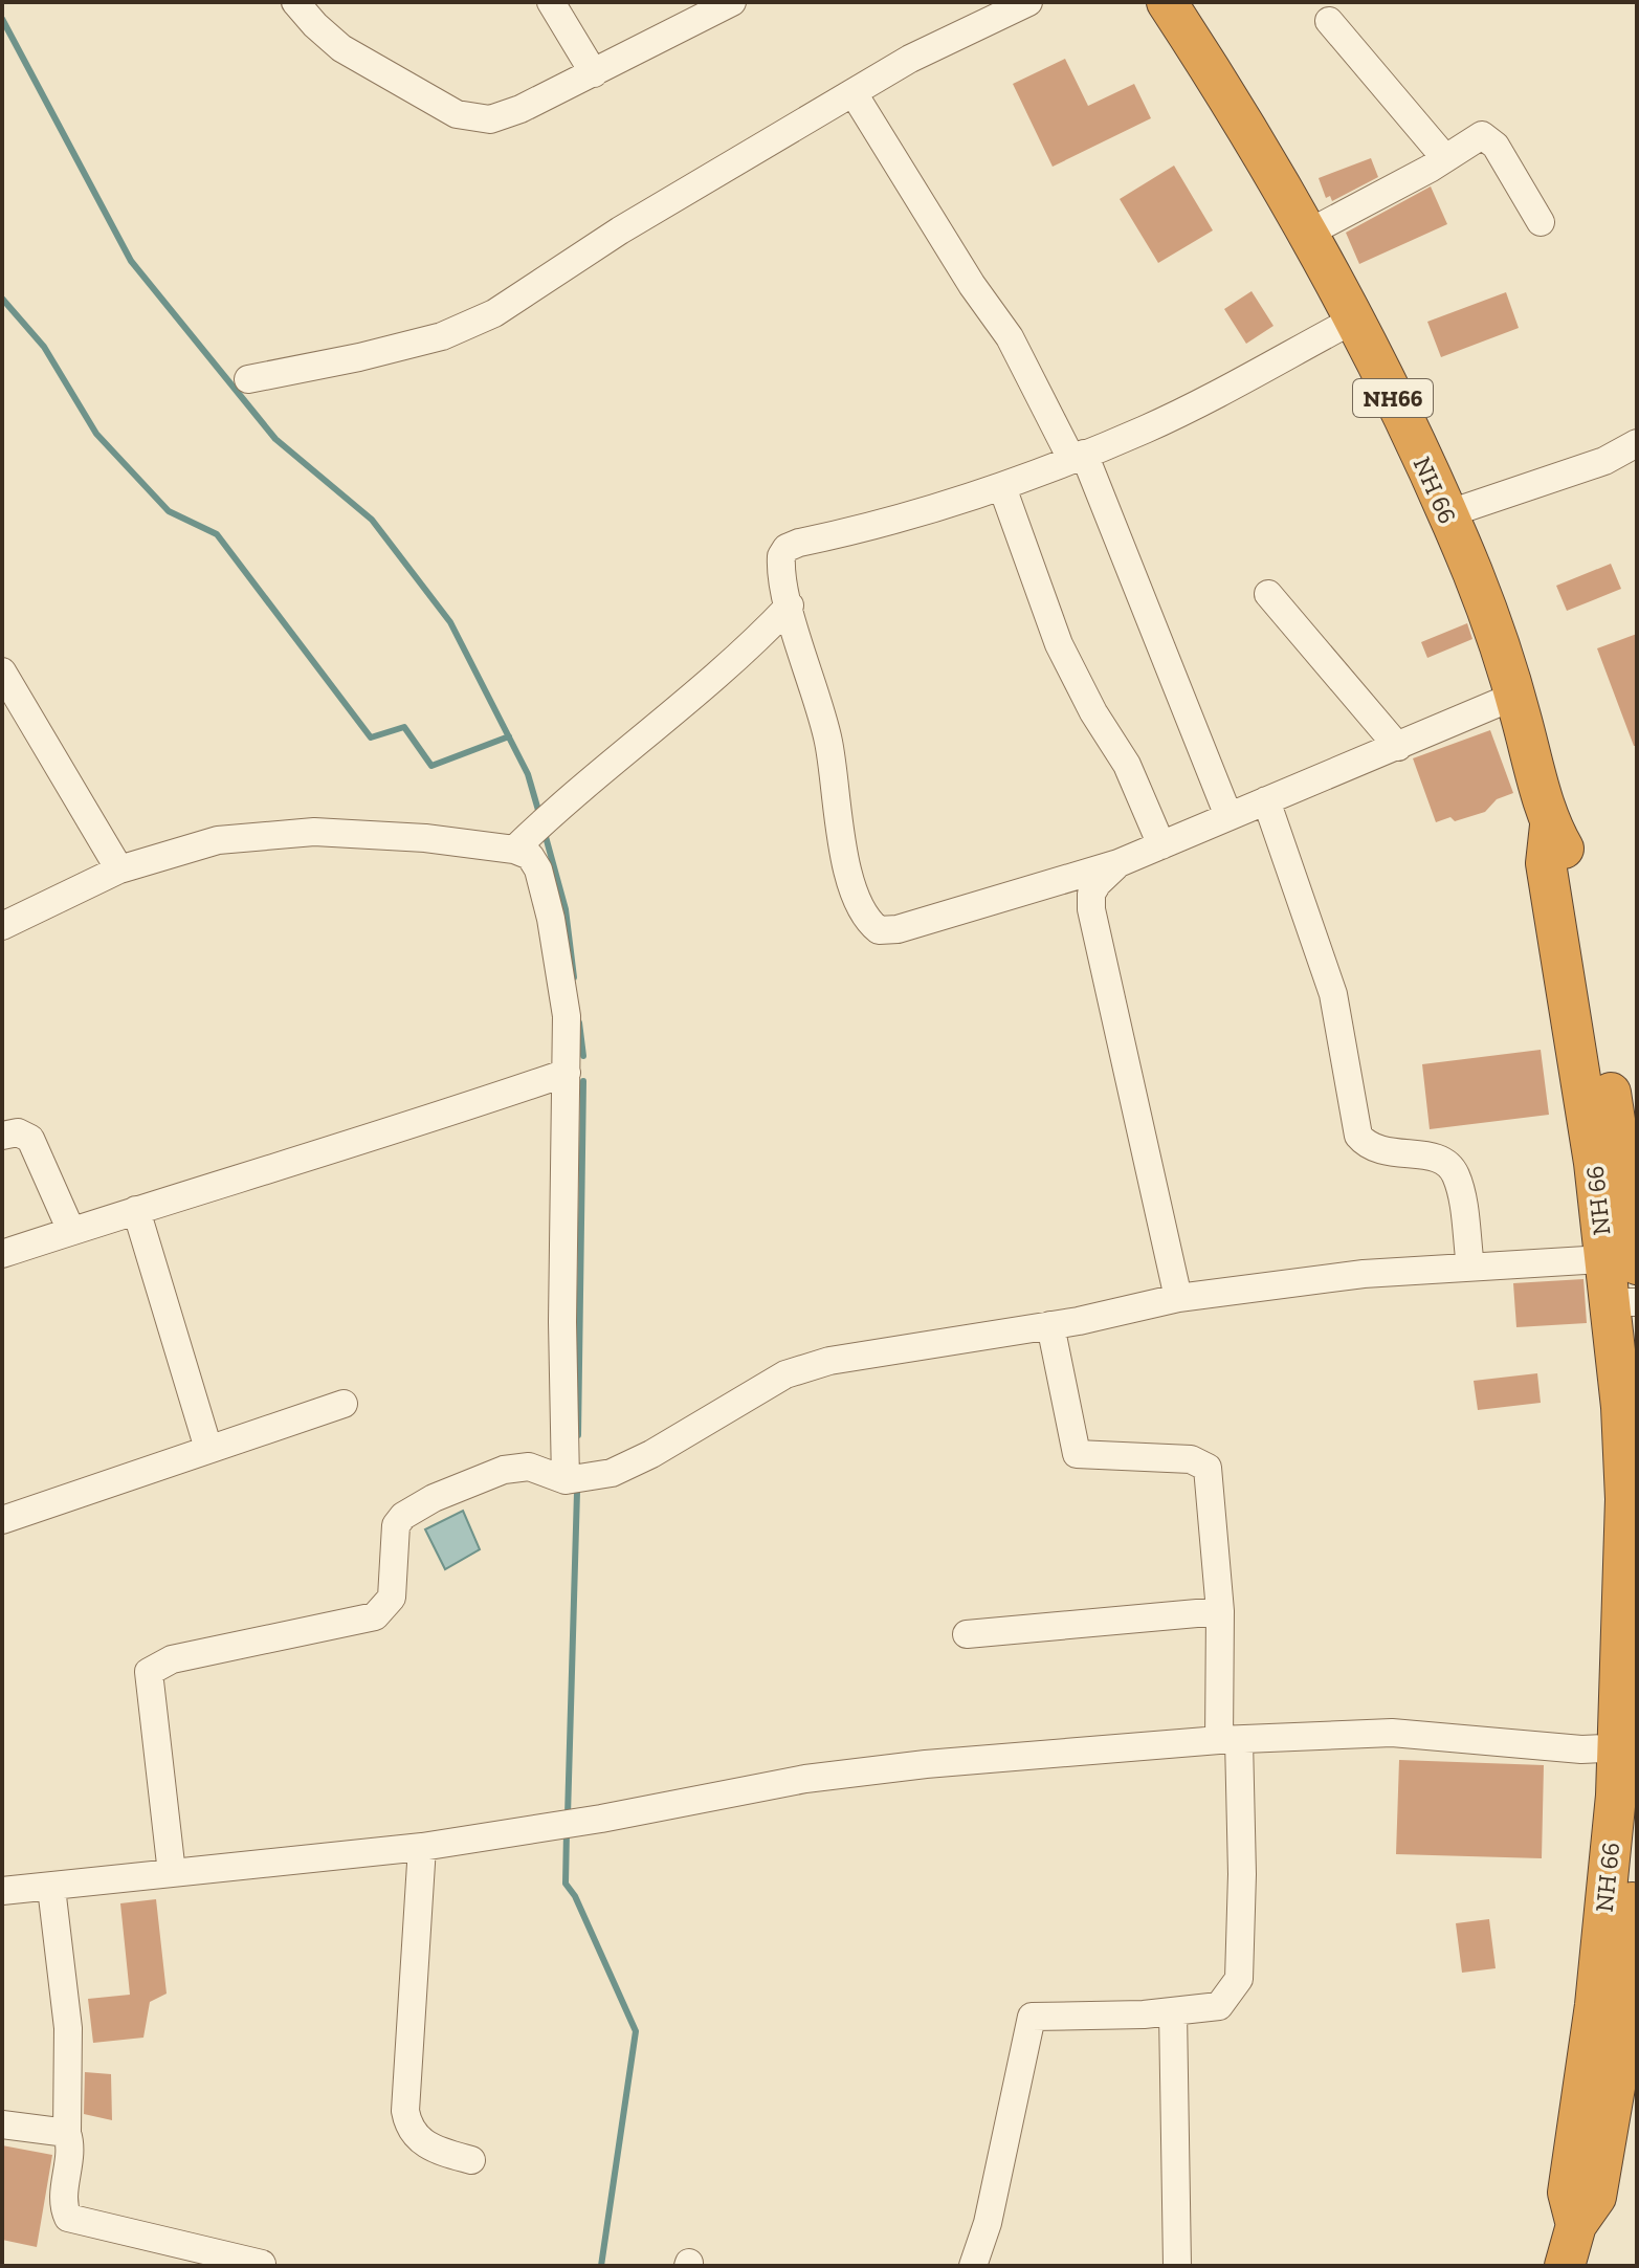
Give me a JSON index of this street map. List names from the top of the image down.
{
  "streets": {
    "highway": ["NH66", "NH 66"]
  },
  "crossings": [
    ["NH66", "NH 66"]
  ]
}
